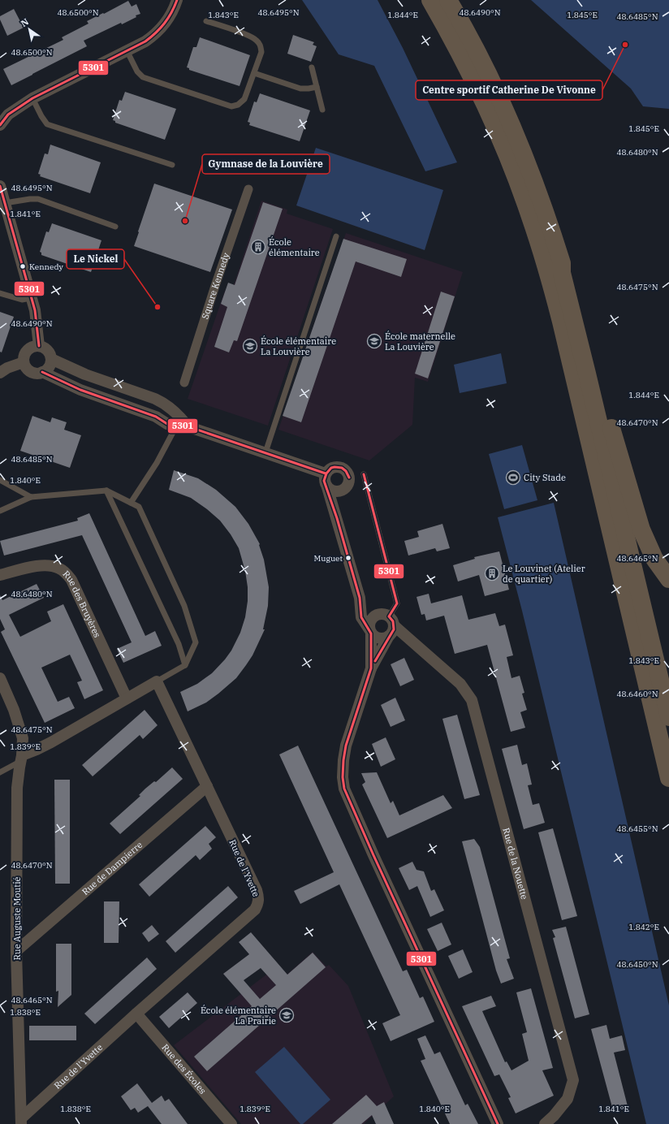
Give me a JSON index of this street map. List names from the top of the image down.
{
  "streets": {
    "street": [
      "Square Kennedy",
      "Rue des Bruyères",
      "Rue de la Nouette",
      "Rue de Dampierre",
      "Rue de l'Yvette",
      "Rue Auguste Moutié",
      "Rue des Écoles"
    ]
  },
  "crossings": [
    ["Rue de Dampierre", "Rue de l'Yvette"],
    ["Rue de Dampierre", "Rue Auguste Moutié"],
    ["Rue de l'Yvette", "Rue Auguste Moutié"],
    ["Rue de l'Yvette", "Rue des Écoles"]
  ],
  "places": {
    "other": [
      "Centre sportif Catherine De Vivonne",
      "Gymnase de la Louvière",
      "Kennedy",
      "Le Nickel",
      "Muguet"
    ],
    "building": ["École élémentaire", "Le Louvinet (Atelier de quartier)"],
    "school or university": ["École maternelle La Louvière", "École élémentaire La Louvière", "École élémentaire La Prairie"],
    "sports": ["City Stade"]
  },
  "lines": ["transit line 5301"],
  "north": "top left",
  "coordinates": [
    "48.6500°N",
    "48.6495°N",
    "48.6490°N",
    "1.843°E",
    "1.844°E",
    "1.845°E",
    "48.6485°N",
    "48.6480°N",
    "1.841°E",
    "48.6475°N",
    "48.6470°N",
    "1.840°E",
    "48.6465°N",
    "48.6460°N",
    "1.839°E",
    "48.6455°N",
    "1.842°E",
    "48.6450°N",
    "1.838°E"
  ]
}
